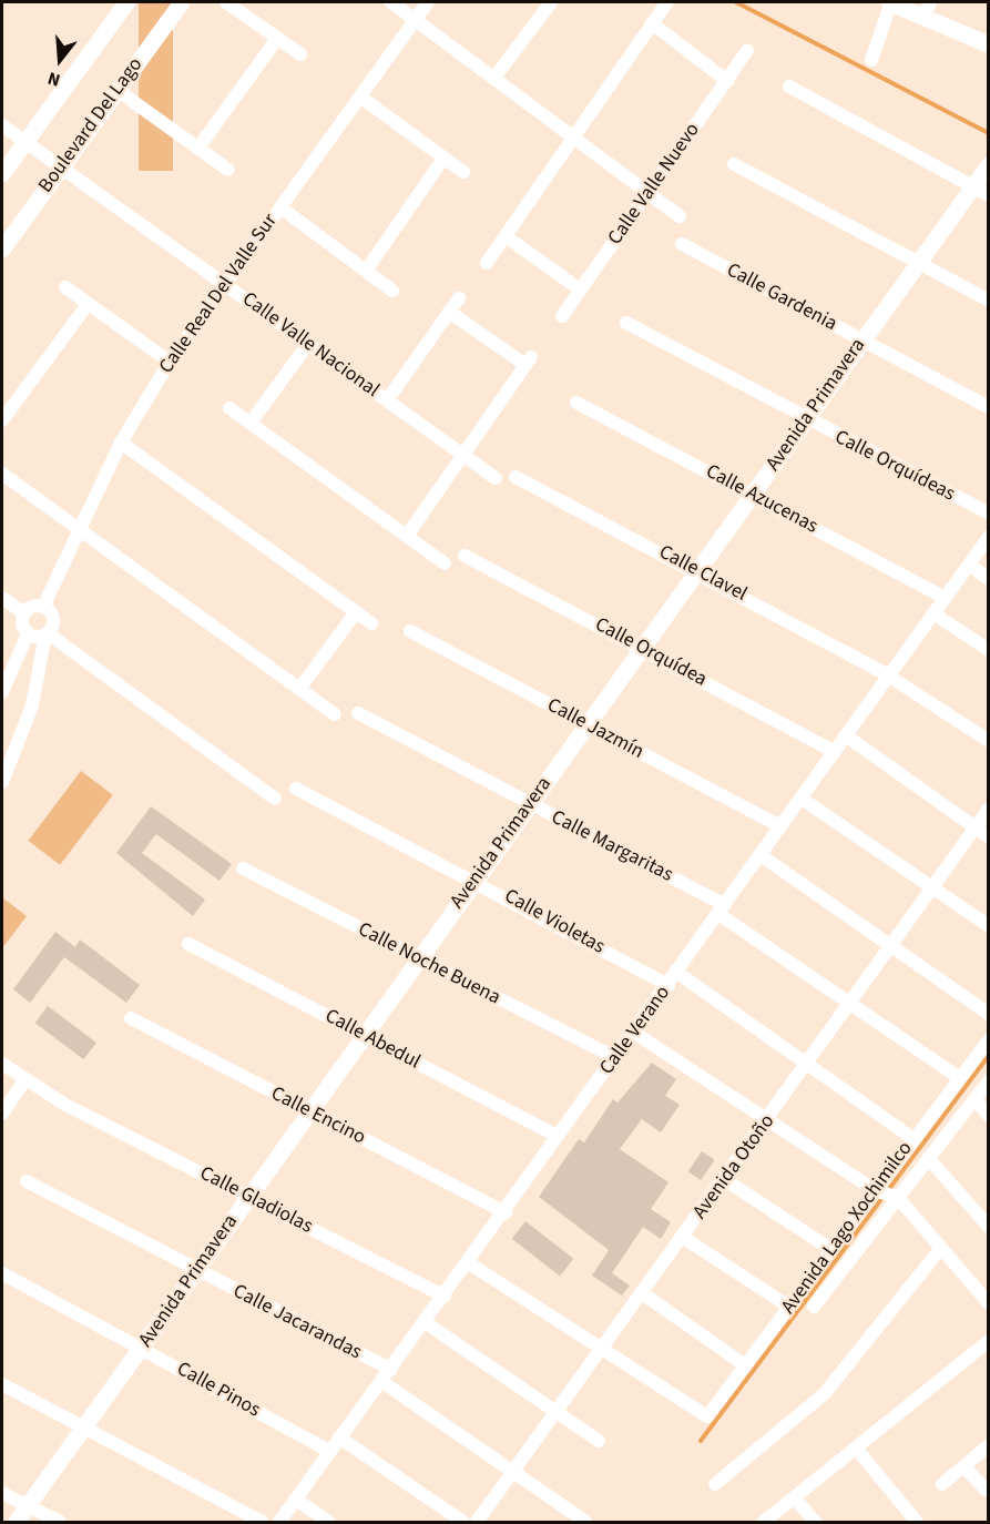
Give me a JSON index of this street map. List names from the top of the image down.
{
  "streets": {
    "street": [
      "Boulevard Del Lago",
      "Calle Valle Nuevo",
      "Calle Real Del Valle Sur",
      "Calle Gardenia",
      "Calle Valle Nacional",
      "Avenida Primavera",
      "Calle Orquídeas",
      "Calle Azucenas",
      "Calle Clavel",
      "Calle Orquídea",
      "Calle Jazmín",
      "Calle Margaritas",
      "Calle Violetas",
      "Calle Noche Buena",
      "Calle Verano",
      "Calle Abedul",
      "Calle Encino",
      "Avenida Otoño",
      "Calle Gladiolas",
      "Avenida Lago Xochimilco",
      "Calle Jacarandas",
      "Calle Pinos"
    ]
  },
  "crossings": [
    ["Boulevard Del Lago", "Calle Valle Nacional"],
    ["Calle Real Del Valle Sur", "Calle Valle Nacional"],
    ["Calle Gardenia", "Avenida Primavera"],
    ["Avenida Primavera", "Calle Orquídeas"],
    ["Avenida Primavera", "Calle Azucenas"],
    ["Avenida Primavera", "Calle Clavel"],
    ["Avenida Primavera", "Calle Orquídea"],
    ["Avenida Primavera", "Calle Jazmín"],
    ["Avenida Primavera", "Calle Margaritas"],
    ["Avenida Primavera", "Calle Violetas"],
    ["Avenida Primavera", "Calle Noche Buena"],
    ["Avenida Primavera", "Calle Abedul"],
    ["Avenida Primavera", "Calle Encino"],
    ["Avenida Primavera", "Calle Gladiolas"],
    ["Avenida Primavera", "Calle Jacarandas"],
    ["Avenida Primavera", "Calle Pinos"],
    ["Calle Azucenas", "Calle Verano"],
    ["Calle Clavel", "Calle Verano"],
    ["Calle Orquídea", "Calle Verano"],
    ["Calle Jazmín", "Calle Verano"],
    ["Calle Margaritas", "Calle Verano"],
    ["Calle Margaritas", "Avenida Otoño"],
    ["Calle Margaritas", "Avenida Lago Xochimilco"],
    ["Calle Violetas", "Calle Verano"],
    ["Calle Noche Buena", "Calle Verano"],
    ["Calle Verano", "Calle Abedul"],
    ["Calle Verano", "Calle Encino"],
    ["Calle Verano", "Calle Gladiolas"],
    ["Calle Verano", "Calle Jacarandas"],
    ["Calle Verano", "Calle Pinos"],
    ["Avenida Otoño", "Avenida Lago Xochimilco"]
  ],
  "north": "bottom"
}
